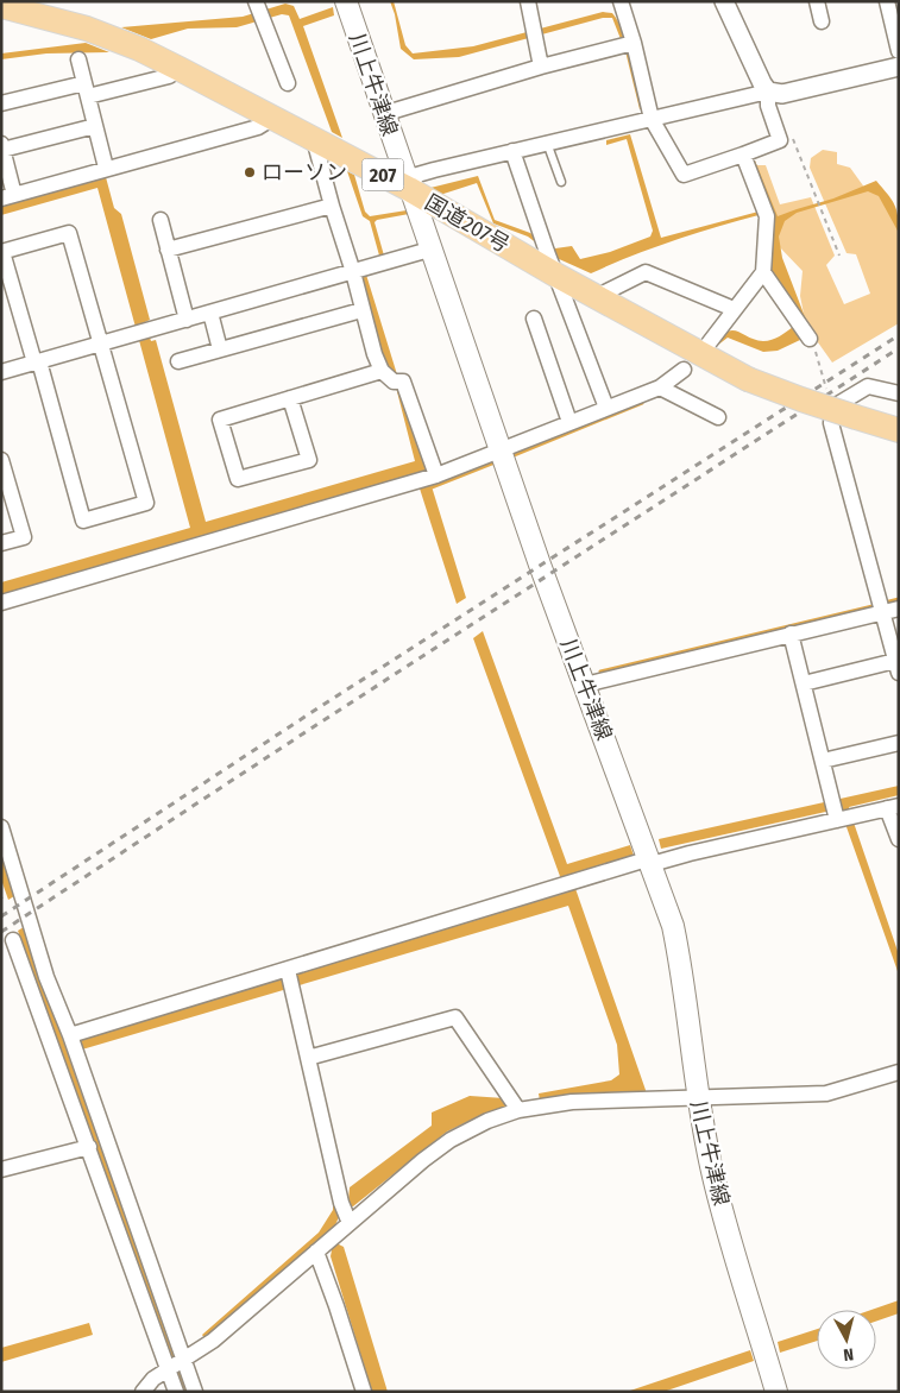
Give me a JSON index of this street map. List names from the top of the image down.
{
  "streets": {
    "highway": ["207", "国道207号"],
    "main road": ["川上牛津線"]
  },
  "crossings": [
    ["川上牛津線", "国道207号"]
  ],
  "places": ["ローソン"],
  "north": "bottom"
}
